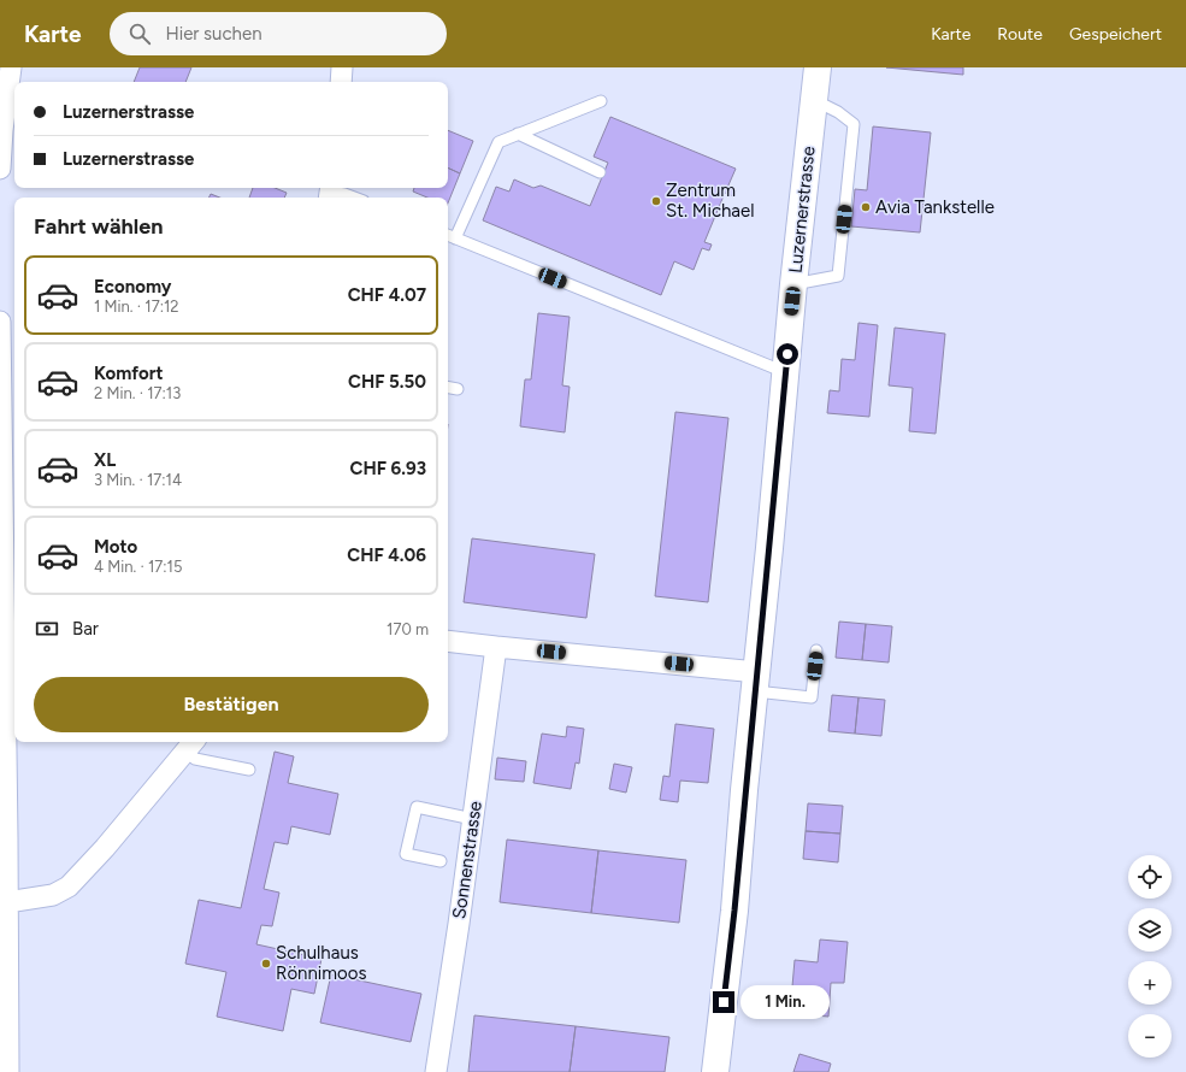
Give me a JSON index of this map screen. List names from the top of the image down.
{
  "streets": {
    "main road": ["Luzernerstrasse"],
    "street": ["Sonnenstrasse"]
  },
  "places": ["Zentrum St. Michael", "Avia Tankstelle", "Schulhaus Rönnimoos"],
  "page": {
    "header": "Karte",
    "search": "Hier suchen",
    "nav": ["Karte", "Route", "Gespeichert"],
    "banner": ["Luzernerstrasse", "Luzernerstrasse"],
    "heading": "Fahrt wählen",
    "list": [
      {
        "name": "Economy",
        "note": "1 Min. · 17:12",
        "value": "CHF 4.07"
      },
      {
        "name": "Komfort",
        "note": "2 Min. · 17:13",
        "value": "CHF 5.50"
      },
      {
        "name": "XL",
        "note": "3 Min. · 17:14",
        "value": "CHF 6.93"
      },
      {
        "name": "Moto",
        "note": "4 Min. · 17:15",
        "value": "CHF 4.06"
      }
    ],
    "pay": ["Bar", "170 m"],
    "buttons": "Bestätigen",
    "map_buttons": ["+", "−"],
    "bubble": "1 Min."
  }
}
